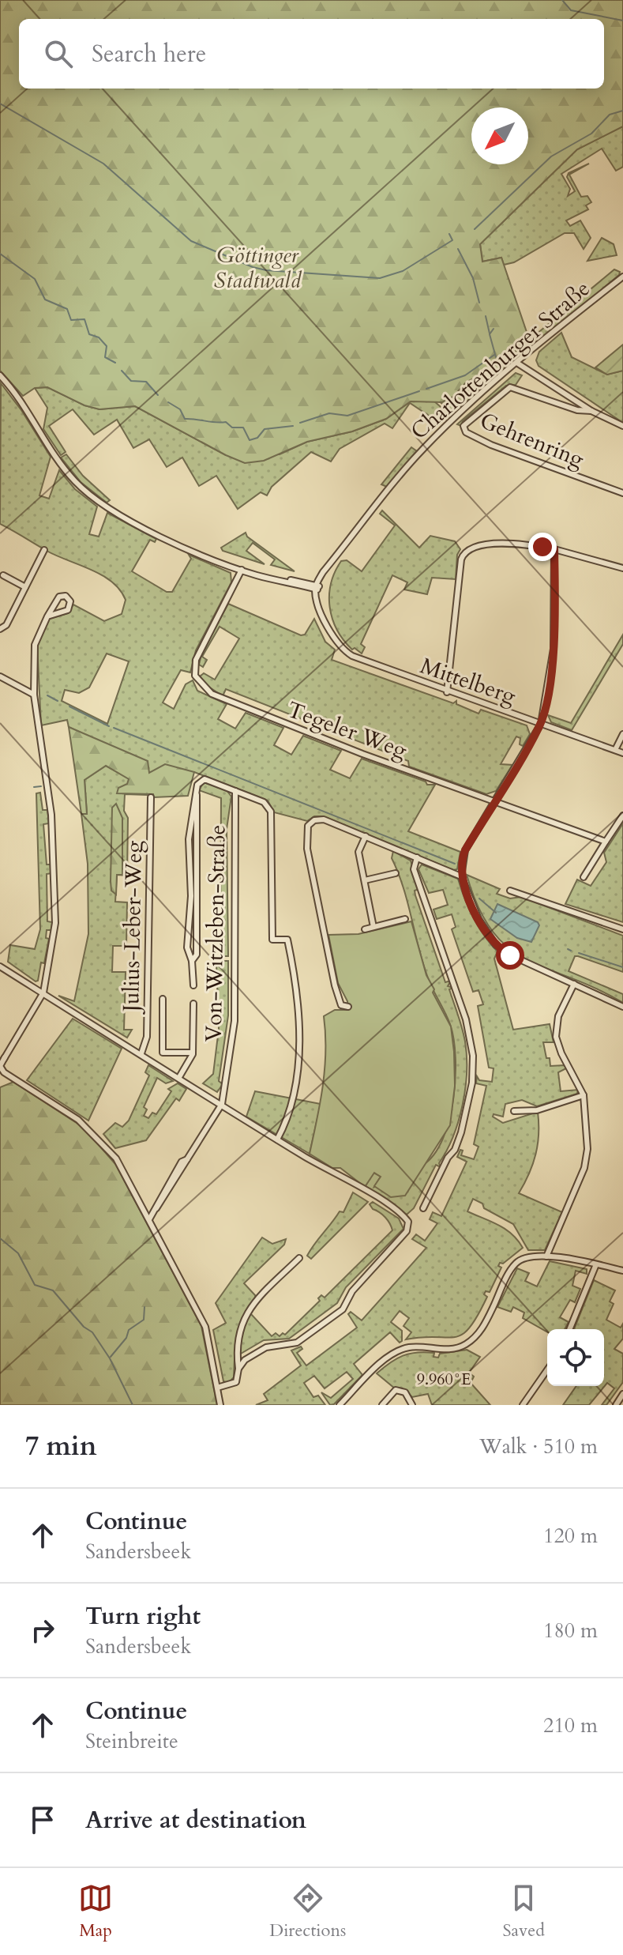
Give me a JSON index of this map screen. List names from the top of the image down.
{
  "streets": {
    "street": [
      "Charlottenburger Straße",
      "Gehrenring",
      "Mittelberg",
      "Tegeler Weg",
      "Julius-Leber-Weg",
      "Von-Witzleben-Straße"
    ]
  },
  "crossings": [
    ["Charlottenburger Straße", "Gehrenring"],
    ["Charlottenburger Straße", "Mittelberg"]
  ],
  "parks": ["Göttinger Stadtwald"],
  "north": "bottom left",
  "page": {
    "search": "Search here",
    "heading": ["7 min", "Walk · 510 m"],
    "list": [
      ["Continue", "Sandersbeek", "120 m"],
      ["Turn right", "Sandersbeek", "180 m"],
      ["Continue", "Steinbreite", "210 m"],
      "Arrive at destination"
    ],
    "nav": ["Map", "Directions", "Saved"]
  },
  "coordinates": ["9.960°E"]
}
